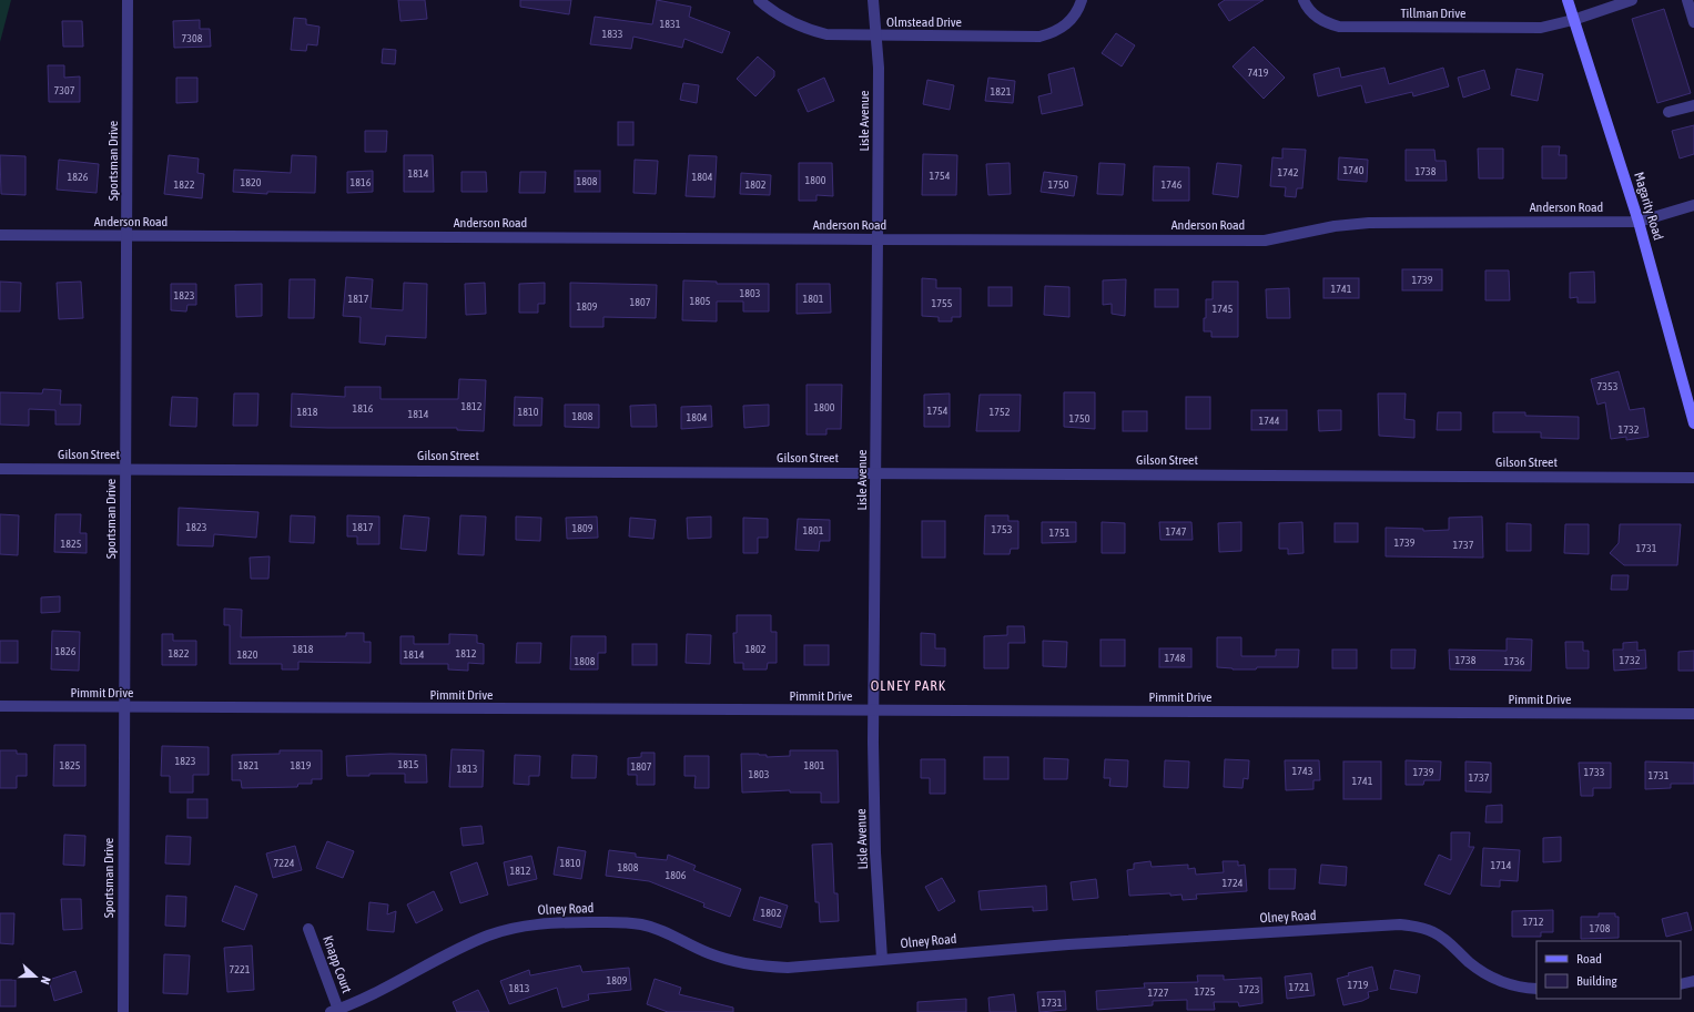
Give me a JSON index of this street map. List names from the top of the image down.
{
  "streets": {
    "main road": ["Magarity Road"],
    "street": [
      "Tillman Drive",
      "Olmstead Drive",
      "Lisle Avenue",
      "Sportsman Drive",
      "Anderson Road",
      "Gilson Street",
      "Pimmit Drive",
      "Olney Road",
      "Knapp Court"
    ]
  },
  "crossings": [
    ["Tillman Drive", "Magarity Road"],
    ["Olmstead Drive", "Lisle Avenue"],
    ["Lisle Avenue", "Anderson Road"],
    ["Lisle Avenue", "Gilson Street"],
    ["Lisle Avenue", "Pimmit Drive"],
    ["Lisle Avenue", "Olney Road"],
    ["Sportsman Drive", "Anderson Road"],
    ["Sportsman Drive", "Gilson Street"],
    ["Sportsman Drive", "Pimmit Drive"],
    ["Magarity Road", "Anderson Road"],
    ["Olney Road", "Knapp Court"]
  ],
  "districts": ["OLNEY PARK"],
  "house_numbers": [
    "1831",
    "1833",
    "7308",
    "7419",
    "7307",
    "1821",
    "1740",
    "1738",
    "1742",
    "1814",
    "1754",
    "1826",
    "1804",
    "1800",
    "1808",
    "1820",
    "1816",
    "1822",
    "1802",
    "1750",
    "1746",
    "1739",
    "1741",
    "1803",
    "1823",
    "1817",
    "1801",
    "1805",
    "1807",
    "1755",
    "1809",
    "1745",
    "7353",
    "1812",
    "1800",
    "1816",
    "1754",
    "1818",
    "1810",
    "1752",
    "1814",
    "1808",
    "1804",
    "1750",
    "1744",
    "1732",
    "1823",
    "1817",
    "1809",
    "1753",
    "1801",
    "1747",
    "1751",
    "1739",
    "1825",
    "1737",
    "1731",
    "1818",
    "1802",
    "1826",
    "1822",
    "1812",
    "1820",
    "1814",
    "1748",
    "1738",
    "1732",
    "1808",
    "1736",
    "1823",
    "1815",
    "1825",
    "1821",
    "1819",
    "1801",
    "1807",
    "1813",
    "1743",
    "1739",
    "1733",
    "1803",
    "1731",
    "1737",
    "1741",
    "7224",
    "1810",
    "1714",
    "1808",
    "1812",
    "1806",
    "1724",
    "1802",
    "1712",
    "1708",
    "7221",
    "1809",
    "1719",
    "1721",
    "1813",
    "1723",
    "1725",
    "1727",
    "1731"
  ],
  "legend": ["Road", "Building"],
  "north": "right"
}
